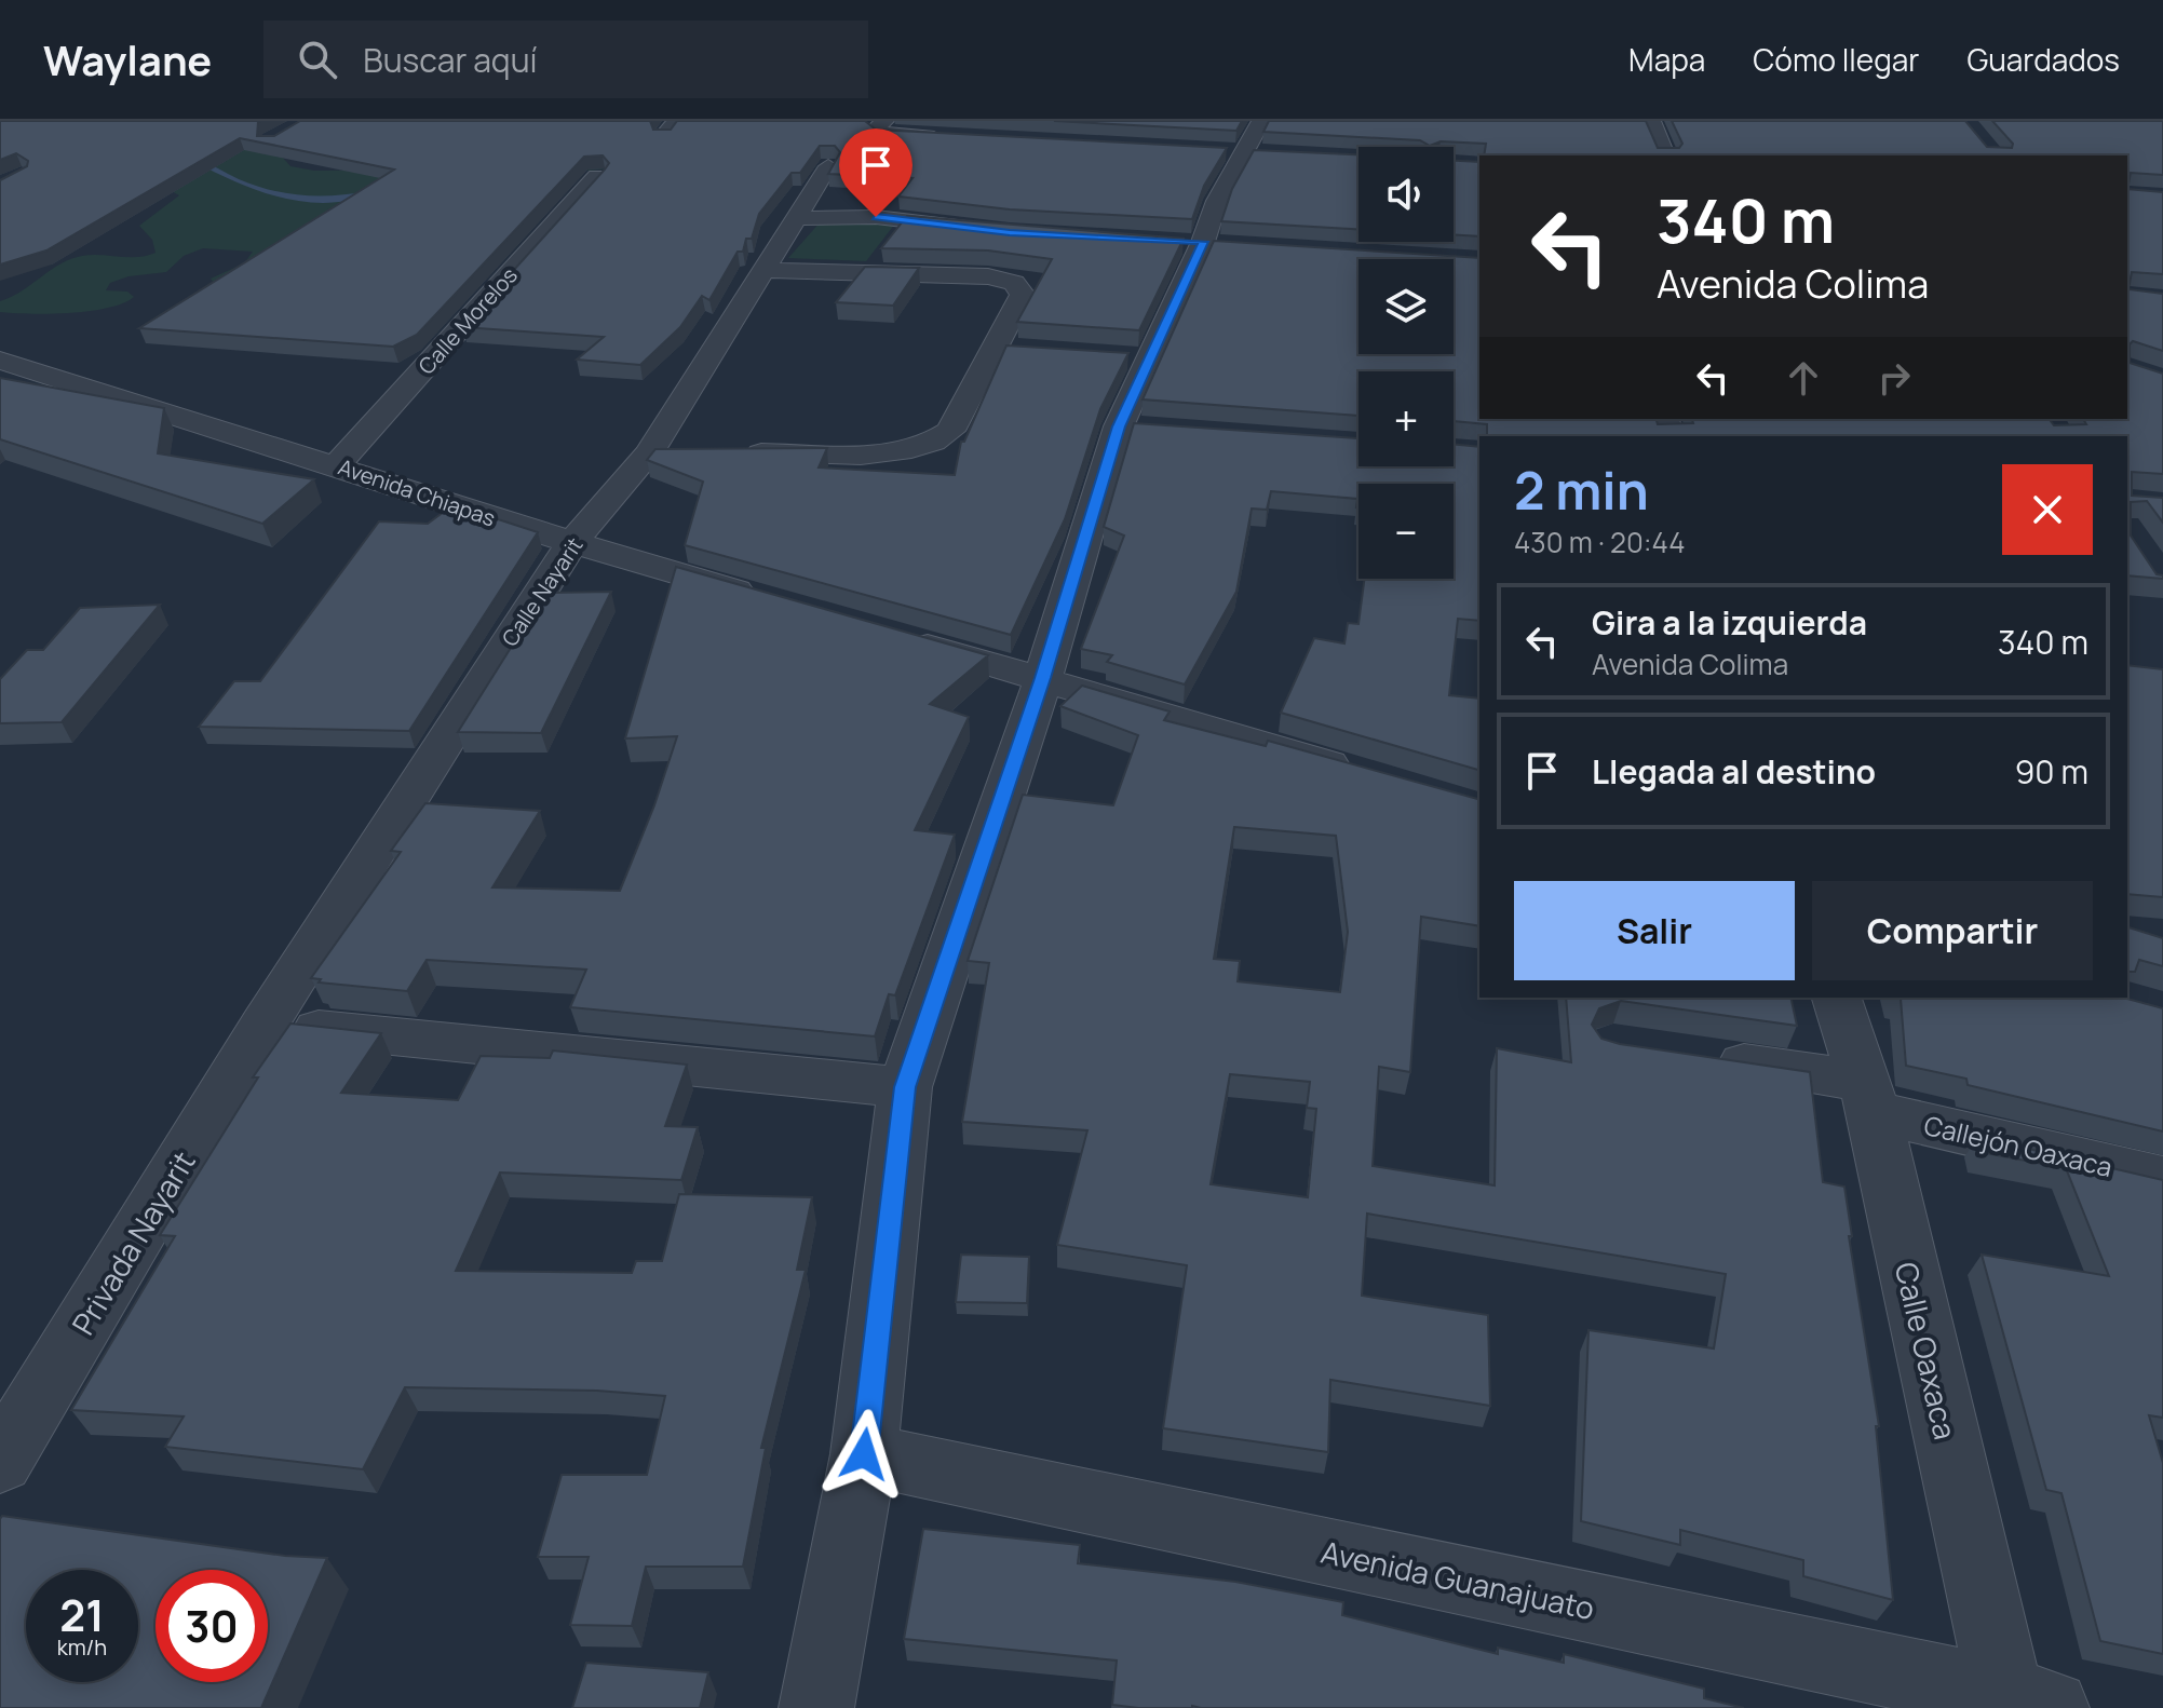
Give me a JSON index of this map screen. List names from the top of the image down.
{
  "streets": {
    "street": [
      "Calle Morelos",
      "Avenida Chiapas",
      "Calle Nayarit",
      "Callejón Oaxaca",
      "Privada Nayarit",
      "Calle Oaxaca",
      "Avenida Guanajuato"
    ]
  },
  "crossings": [
    ["Calle Morelos", "Avenida Chiapas"],
    ["Avenida Chiapas", "Calle Nayarit"],
    ["Calle Nayarit", "Privada Nayarit"],
    ["Callejón Oaxaca", "Calle Oaxaca"],
    ["Calle Oaxaca", "Avenida Guanajuato"]
  ],
  "page": {
    "header": "Waylane",
    "search": "Buscar aquí",
    "nav": ["Mapa", "Cómo llegar", "Guardados"],
    "map_buttons": ["+", "−"],
    "turn": ["340 m", "Avenida Colima"],
    "heading": ["2 min", "430 m · 20:44"],
    "list": [
      {
        "name": "Gira a la izquierda",
        "note": "Avenida Colima",
        "value": "340 m"
      },
      {
        "name": "Llegada al destino",
        "value": "90 m"
      }
    ],
    "buttons": ["Salir", "Compartir"],
    "speed": "21 km/h",
    "limit": "30"
  }
}
